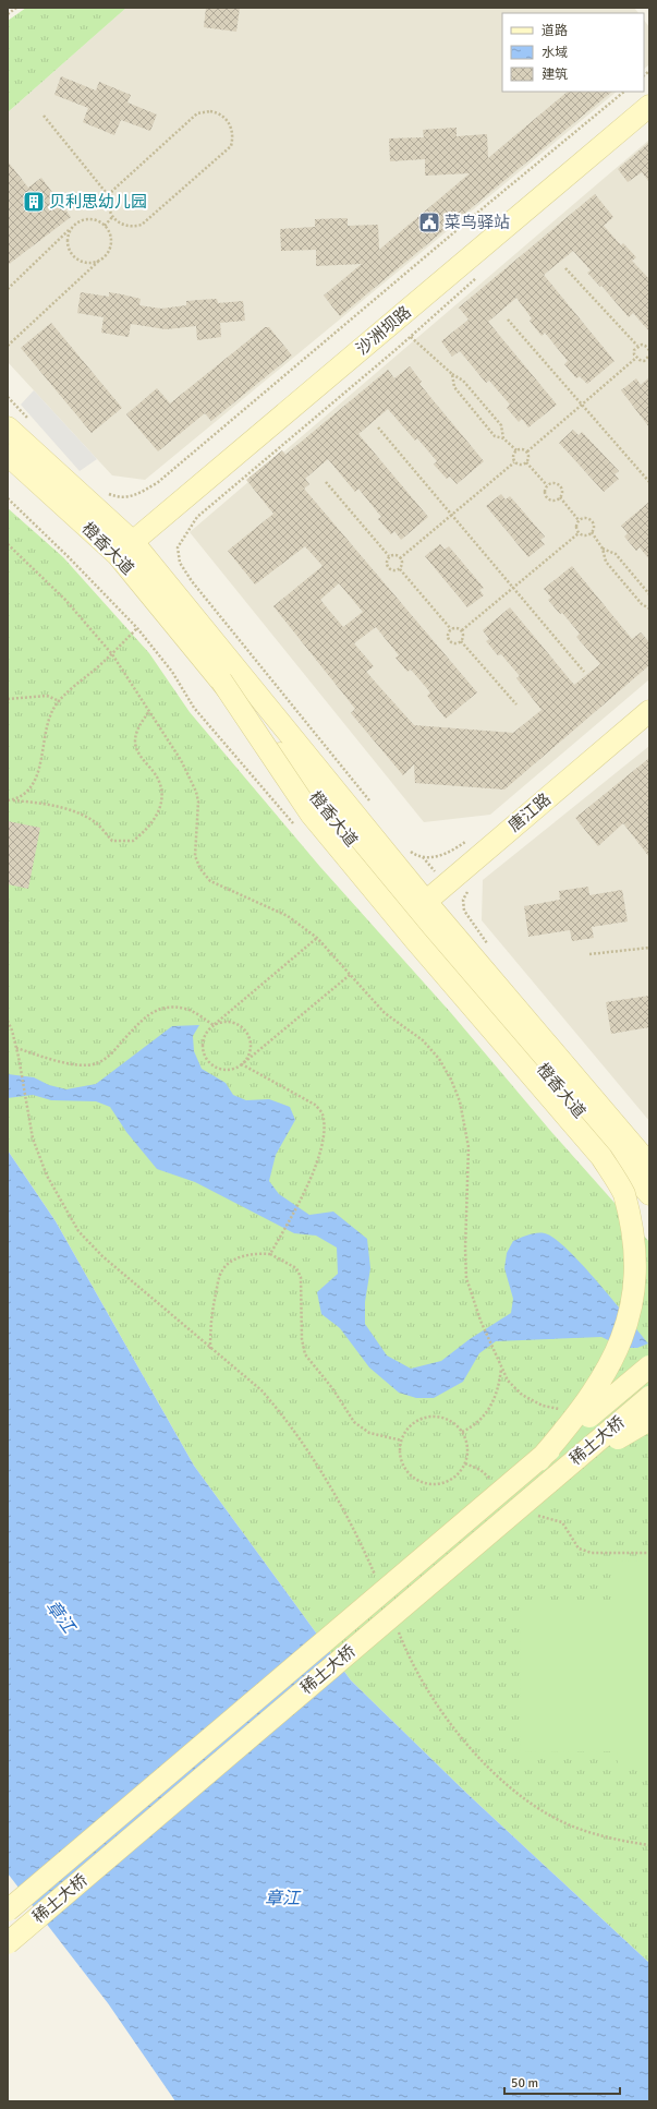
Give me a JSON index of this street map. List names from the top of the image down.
{
  "streets": {
    "main road": [
      "沙洲坝路",
      "橙香大道",
      "唐江路",
      "稀土大桥"
    ]
  },
  "crossings": [
    ["沙洲坝路", "橙香大道"],
    ["橙香大道", "唐江路"]
  ],
  "water": ["章江"],
  "places": {
    "building": ["贝利思幼儿园"],
    "public building": ["菜鸟驿站"]
  },
  "legend": ["道路", "水域", "建筑"],
  "scale_bar": "50 m"
}
